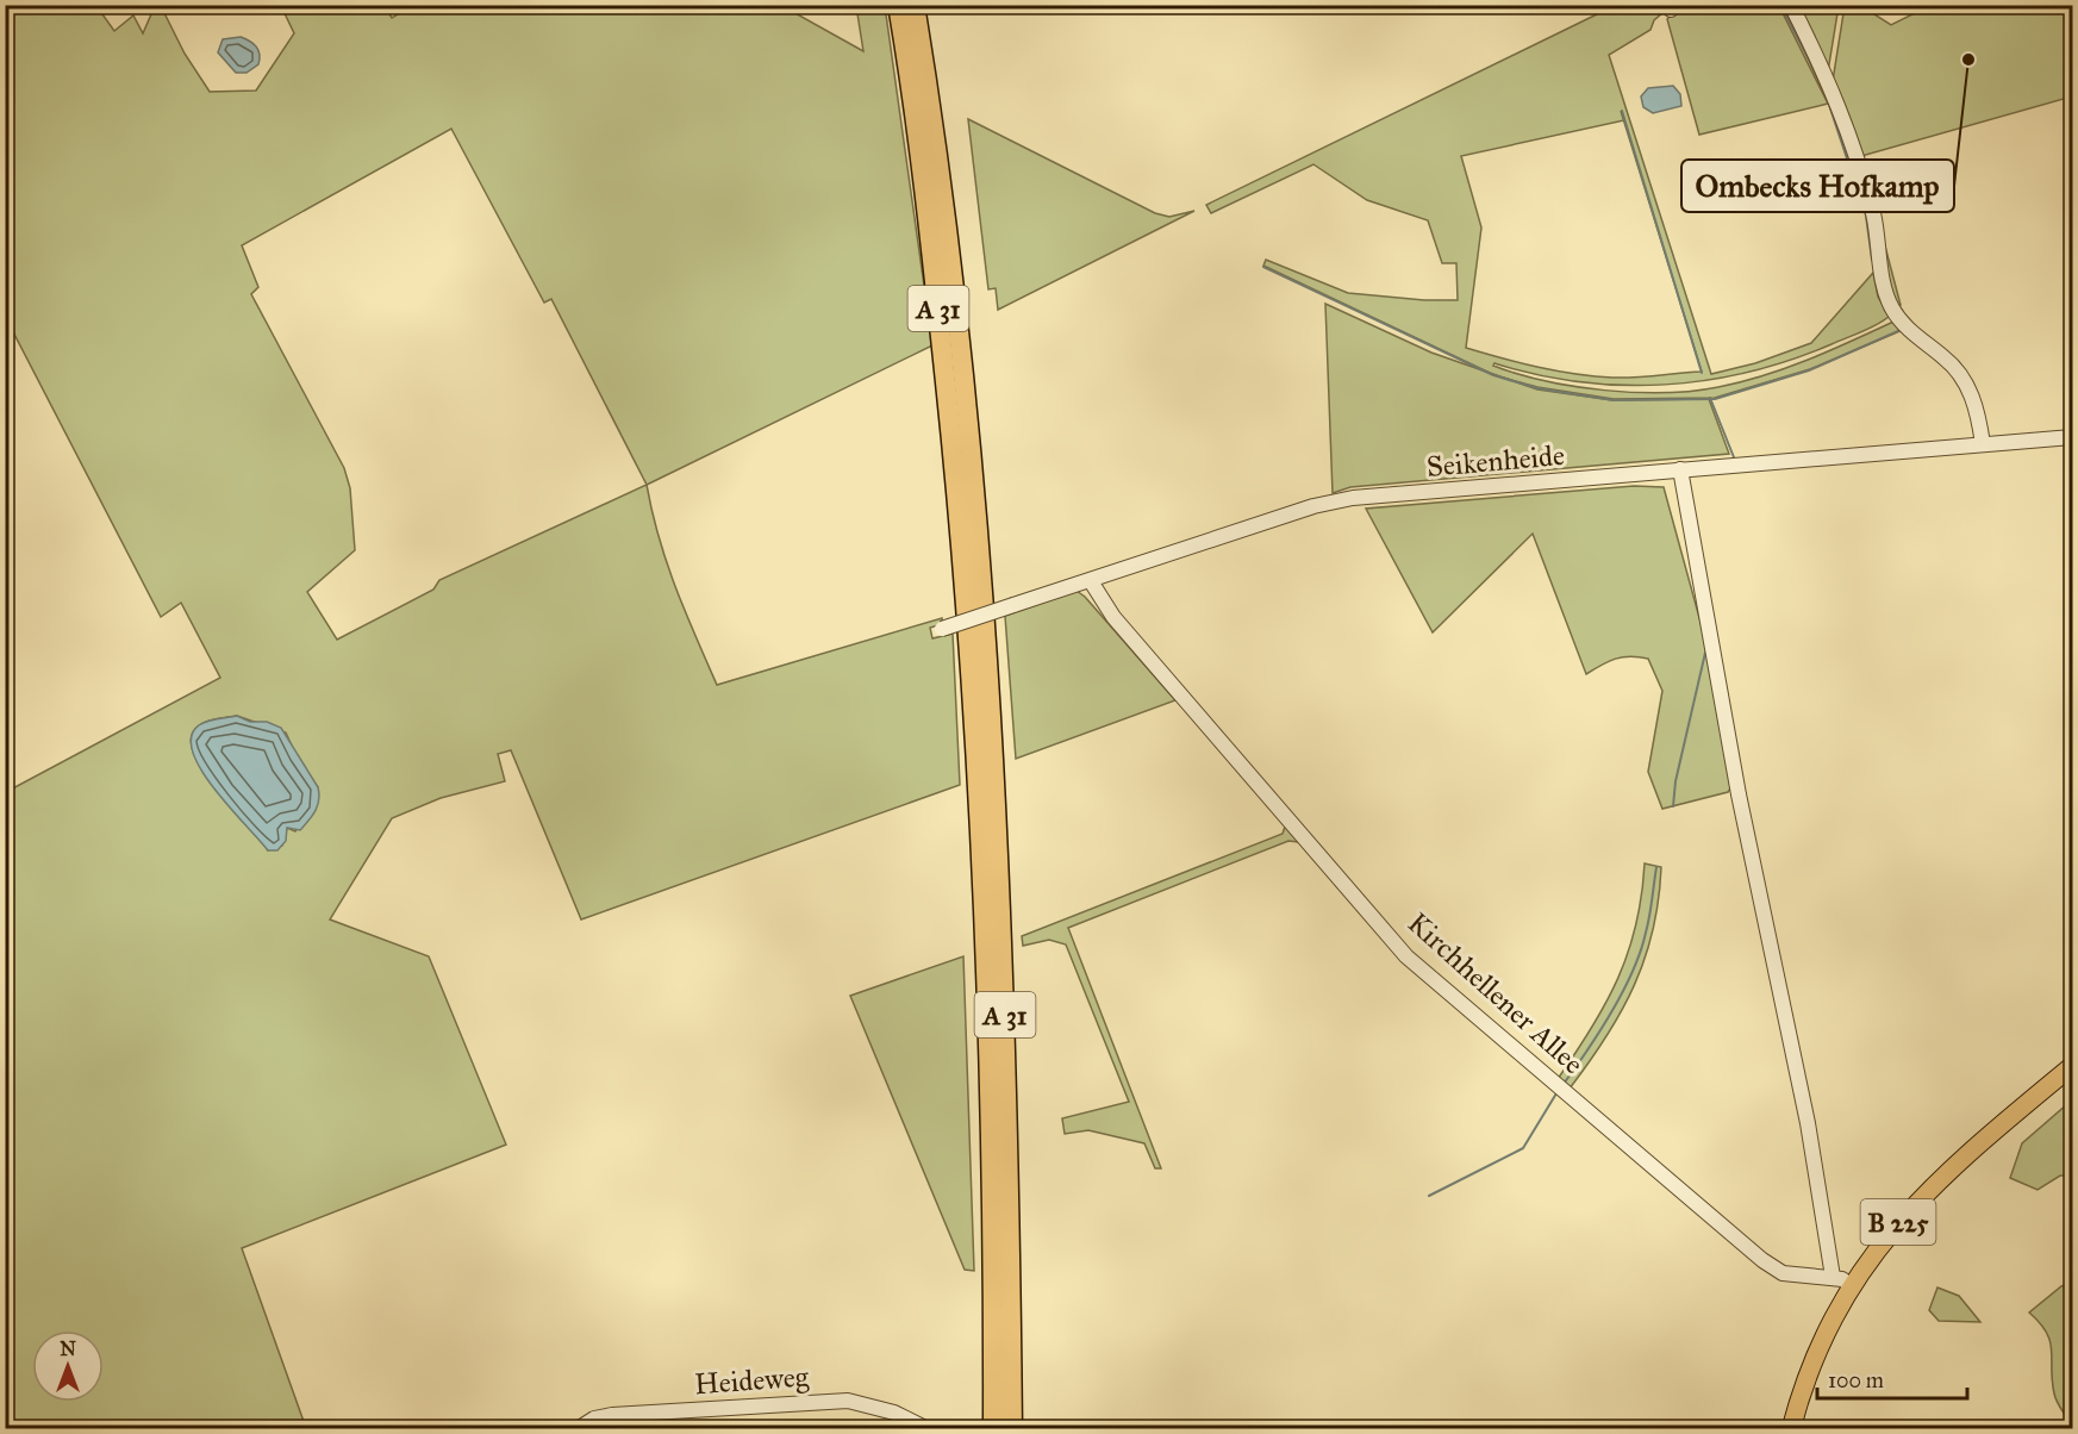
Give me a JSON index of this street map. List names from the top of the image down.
{
  "streets": {
    "highway": ["A 31"],
    "main road": ["B 225"],
    "street": ["Seikenheide", "Kirchhellener Allee", "Heideweg"]
  },
  "crossings": [
    ["Seikenheide", "Kirchhellener Allee"],
    ["Kirchhellener Allee", "B 225"]
  ],
  "places": ["Ombecks Hofkamp"],
  "scale_bar": "100 m",
  "north": "top"
}
